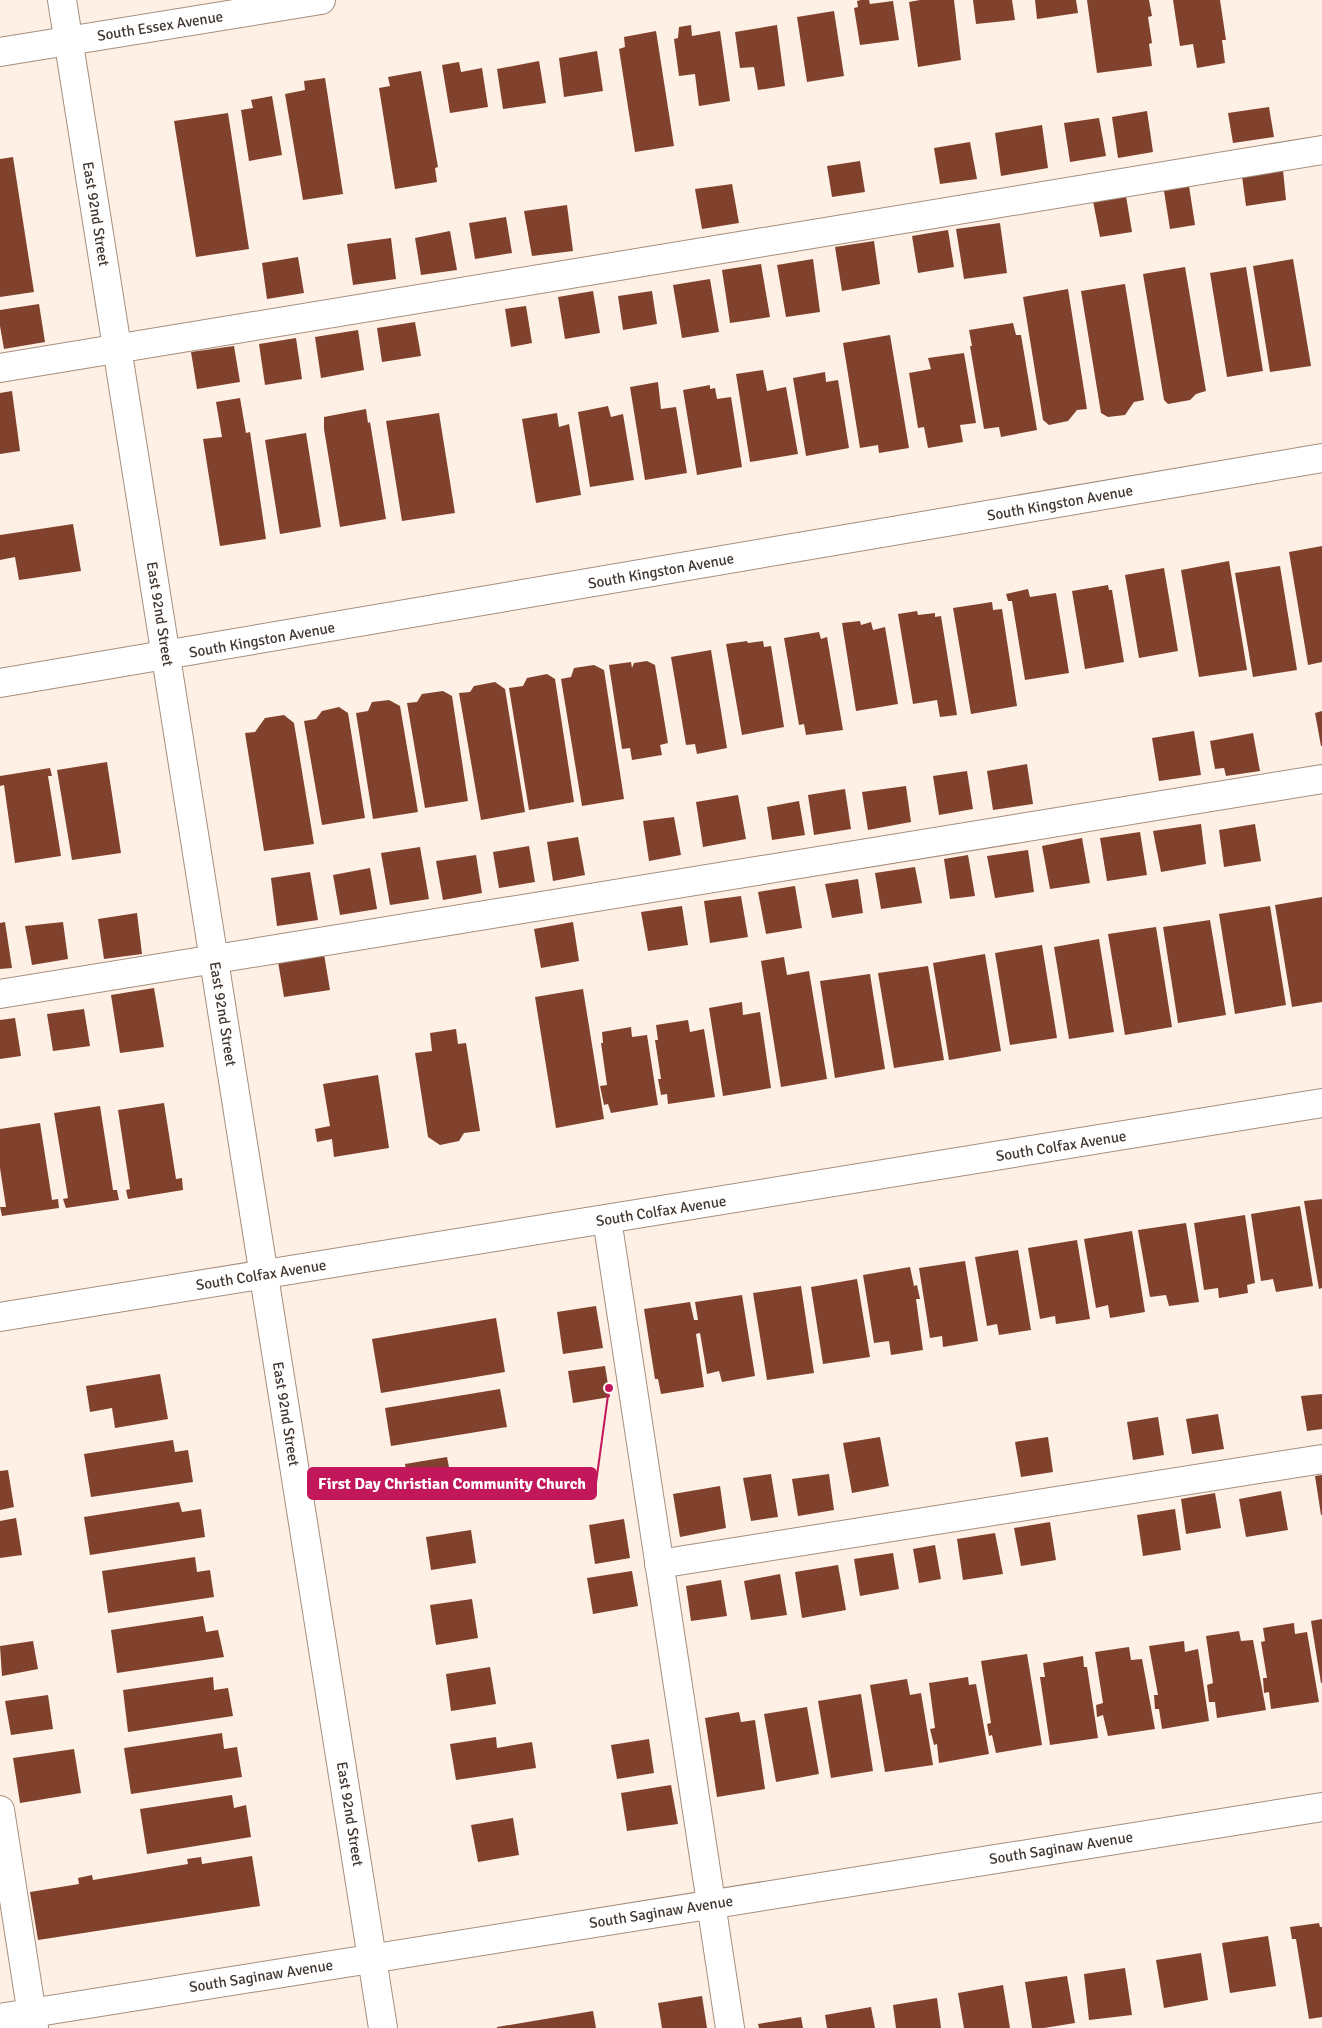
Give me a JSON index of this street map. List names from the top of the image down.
{
  "streets": {
    "street": [
      "South Essex Avenue",
      "East 92nd Street",
      "South Kingston Avenue",
      "South Colfax Avenue",
      "South Saginaw Avenue"
    ]
  },
  "crossings": [
    ["South Essex Avenue", "East 92nd Street"],
    ["East 92nd Street", "South Kingston Avenue"],
    ["East 92nd Street", "South Colfax Avenue"],
    ["East 92nd Street", "South Saginaw Avenue"]
  ],
  "places": ["First Day Christian Community Church"]
}
